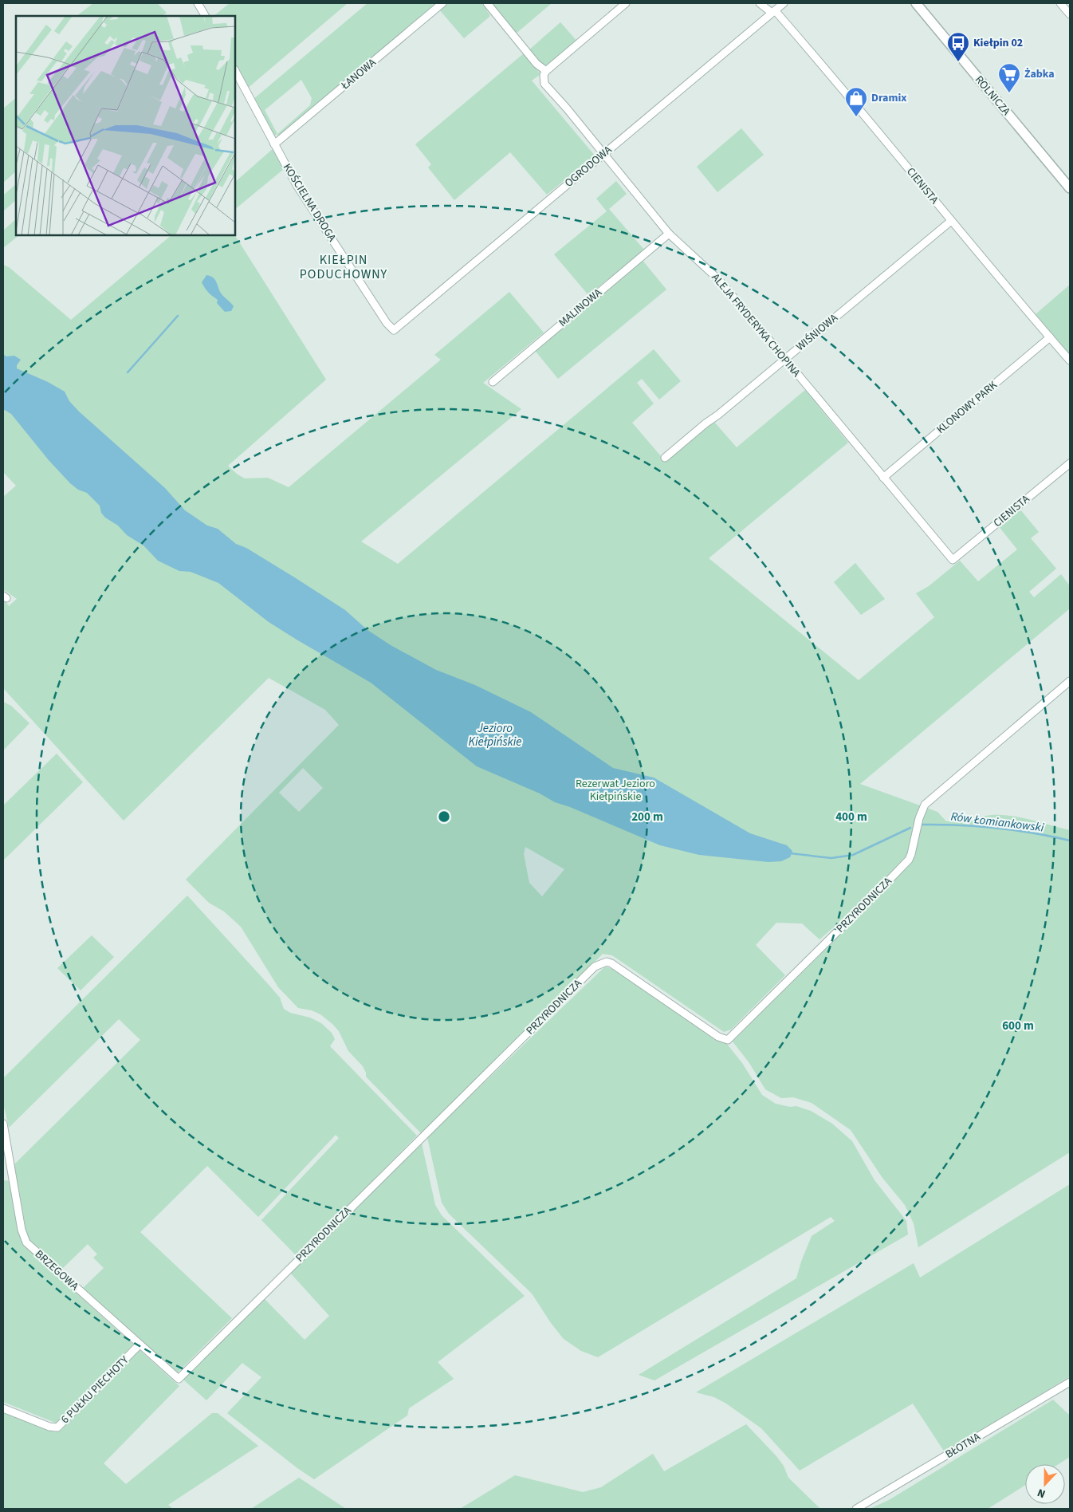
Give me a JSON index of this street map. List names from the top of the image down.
{
  "streets": {
    "street": [
      "ŁANOWA",
      "ROLNICZA",
      "OGRODOWA",
      "CIENISTA",
      "KOŚCIELNA DROGA",
      "MALINOWA",
      "ALEJA FRYDERYKA CHOPINA",
      "WIŚNIOWA",
      "KLONOWY PARK",
      "PRZYRODNICZA",
      "BRZEGOWA",
      "6 PUŁKU PIECHOTY",
      "BŁOTNA"
    ]
  },
  "crossings": [
    ["ŁANOWA", "KOŚCIELNA DROGA"],
    ["OGRODOWA", "CIENISTA"],
    ["OGRODOWA", "KOŚCIELNA DROGA"],
    ["OGRODOWA", "ALEJA FRYDERYKA CHOPINA"],
    ["CIENISTA", "ALEJA FRYDERYKA CHOPINA"],
    ["CIENISTA", "WIŚNIOWA"],
    ["CIENISTA", "KLONOWY PARK"],
    ["MALINOWA", "ALEJA FRYDERYKA CHOPINA"],
    ["ALEJA FRYDERYKA CHOPINA", "WIŚNIOWA"],
    ["ALEJA FRYDERYKA CHOPINA", "KLONOWY PARK"],
    ["PRZYRODNICZA", "BRZEGOWA"],
    ["BRZEGOWA", "6 PUŁKU PIECHOTY"]
  ],
  "districts": ["KIEŁPIN PODUCHOWNY"],
  "water": ["Jezioro Kiełpińskie", "Rów Łomiankowski"],
  "parks": ["Rezerwat Jezioro Kiełpińskie"],
  "places": {
    "bus stop": ["Kiełpin 02"],
    "supermarket": ["Żabka"],
    "shop": ["Dramix"]
  },
  "north": "bottom",
  "rings": ["200 m", "400 m", "600 m"]
}
